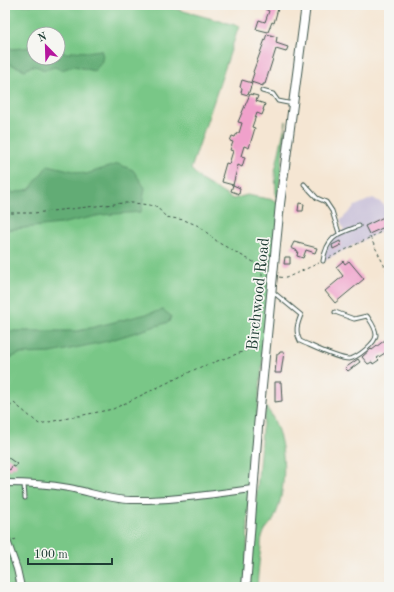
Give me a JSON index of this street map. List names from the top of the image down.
{
  "streets": {
    "street": ["Birchwood Road"]
  },
  "scale_bar": "100 m",
  "north": "top left"
}
